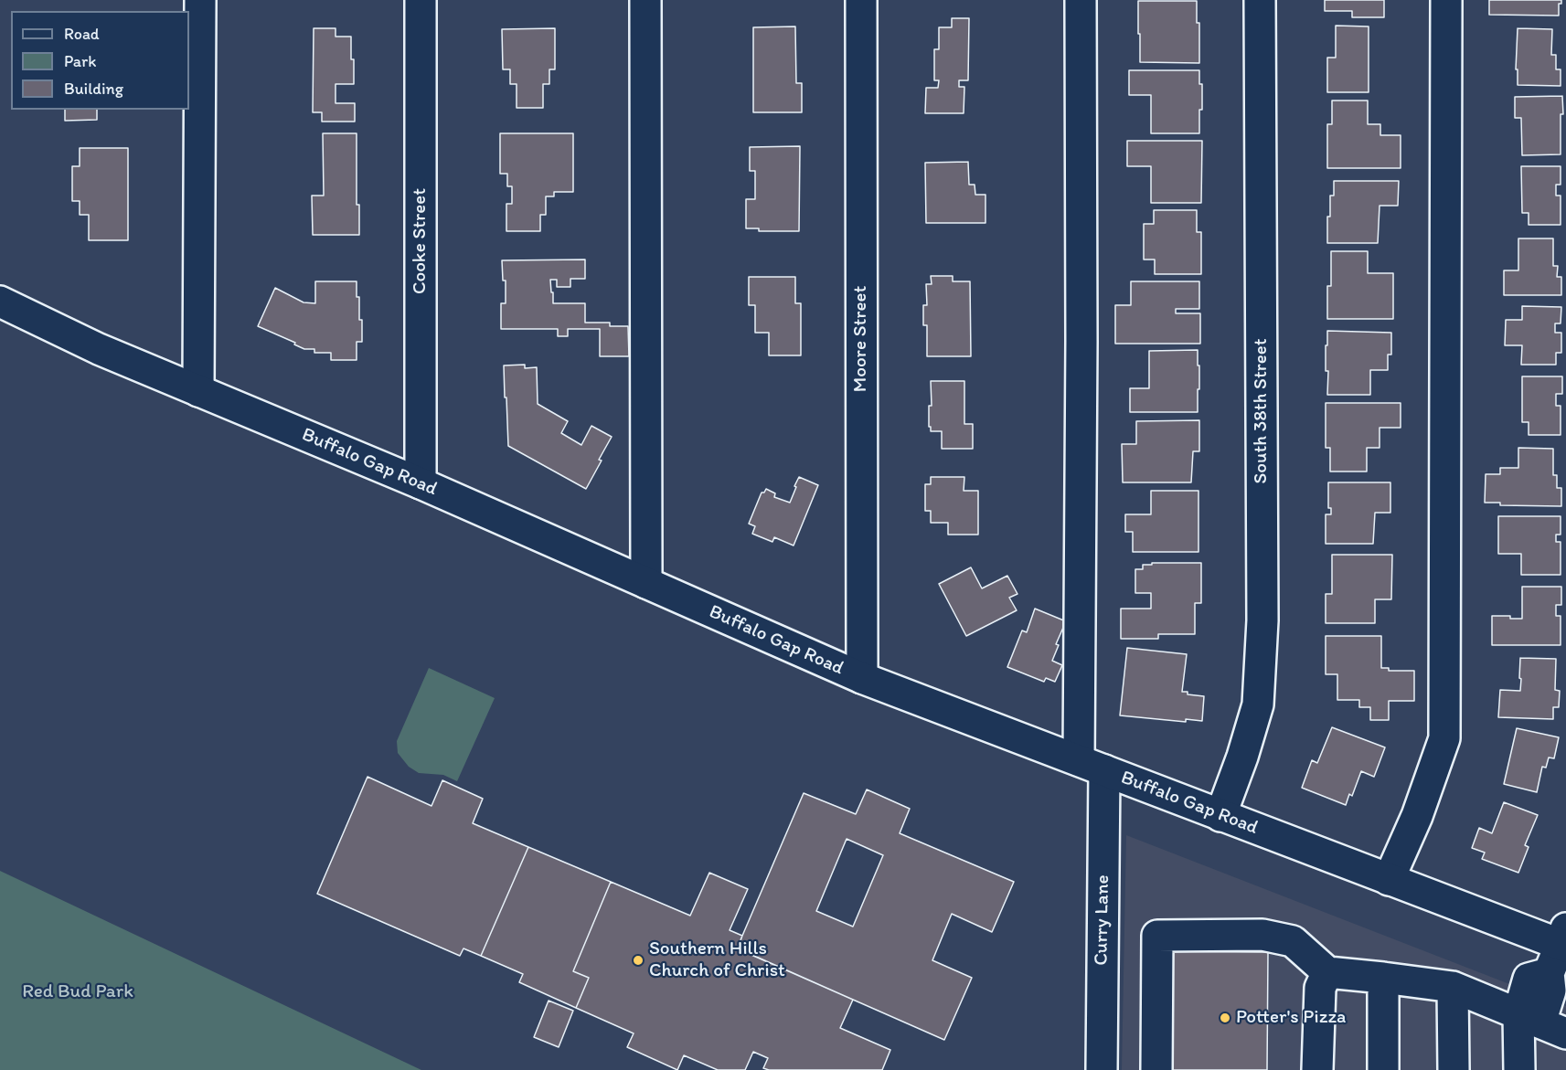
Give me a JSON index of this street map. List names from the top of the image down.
{
  "streets": {
    "street": [
      "Cooke Street",
      "Moore Street",
      "South 38th Street",
      "Buffalo Gap Road",
      "Curry Lane"
    ]
  },
  "crossings": [
    ["Cooke Street", "Buffalo Gap Road"],
    ["Moore Street", "Buffalo Gap Road"],
    ["South 38th Street", "Buffalo Gap Road"],
    ["Buffalo Gap Road", "Curry Lane"]
  ],
  "parks": ["Red Bud Park"],
  "places": ["Southern Hills Church of Christ", "Potter's Pizza"],
  "legend": ["Road", "Park", "Building"]
}
